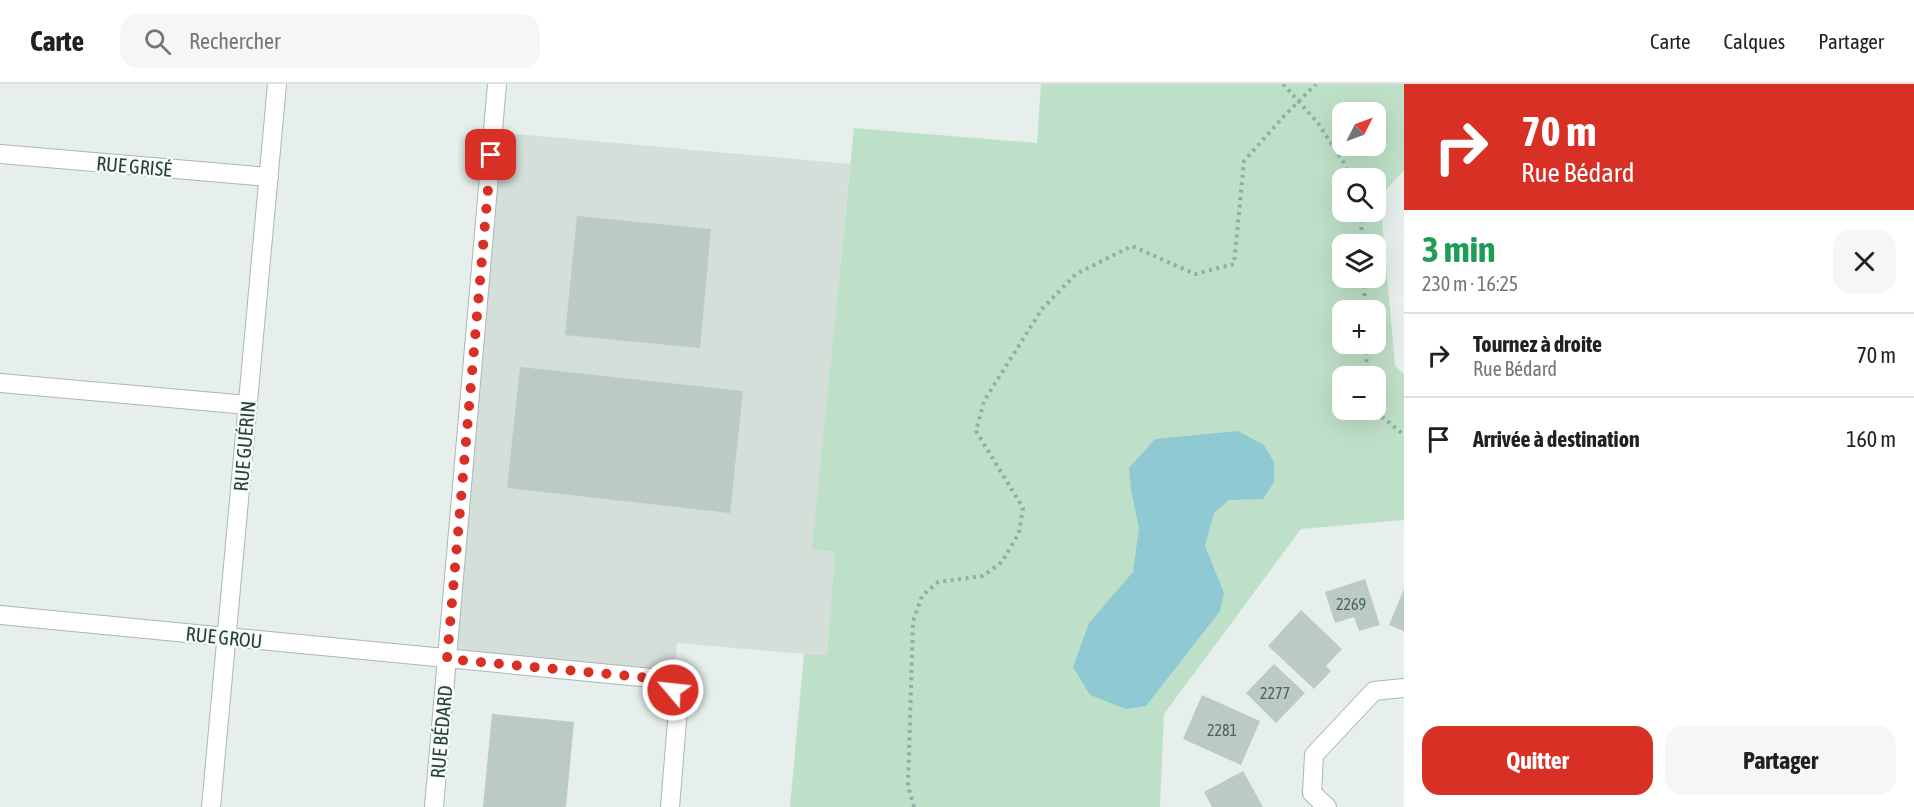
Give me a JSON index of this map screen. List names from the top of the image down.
{
  "streets": {
    "street": [
      "RUE GRISÉ",
      "RUE GUÉRIN",
      "RUE GROU",
      "RUE BÉDARD"
    ]
  },
  "crossings": [
    ["RUE GRISÉ", "RUE GUÉRIN"],
    ["RUE GUÉRIN", "RUE GROU"],
    ["RUE GROU", "RUE BÉDARD"]
  ],
  "house_numbers": ["2269", "2277", "2281"],
  "north": "top right",
  "page": {
    "header": "Carte",
    "search": "Rechercher",
    "nav": ["Carte", "Calques", "Partager"],
    "turn": ["70 m", "Rue Bédard"],
    "map_buttons": ["+", "−"],
    "heading": ["3 min", "230 m · 16:25"],
    "list": [
      {
        "name": "Tournez à droite",
        "note": "Rue Bédard",
        "value": "70 m"
      },
      {
        "name": "Arrivée à destination",
        "value": "160 m"
      }
    ],
    "buttons": ["Quitter", "Partager"]
  }
}
